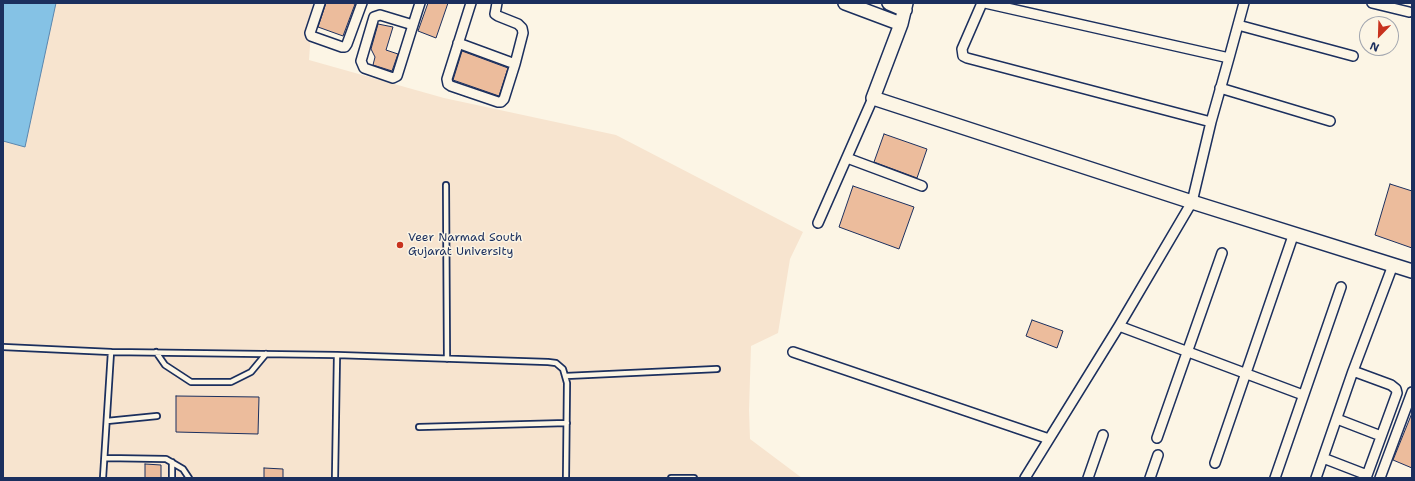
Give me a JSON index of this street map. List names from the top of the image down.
{
  "places": ["Veer Narmad South Gujarat University"],
  "north": "bottom left"
}
